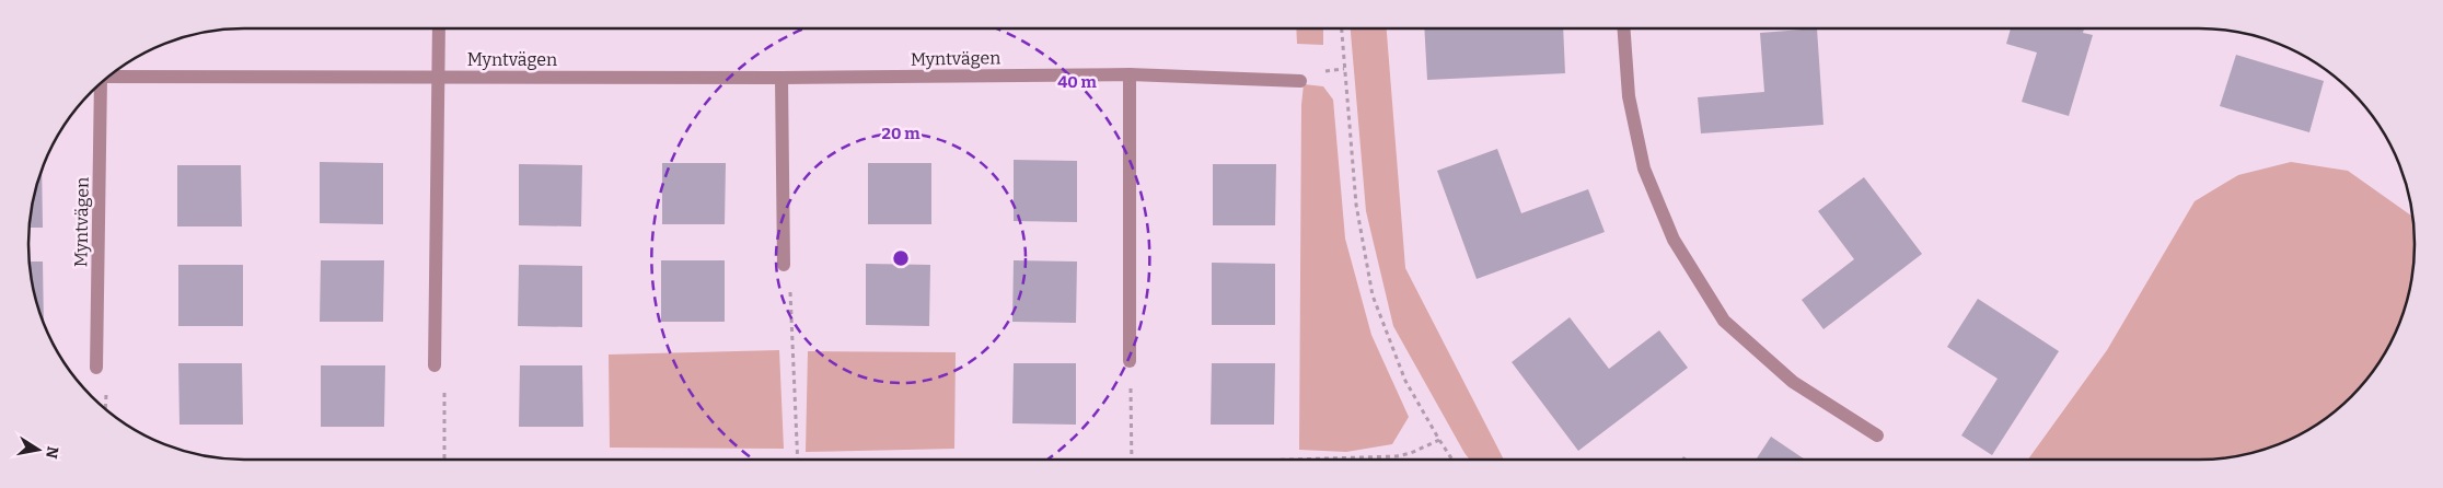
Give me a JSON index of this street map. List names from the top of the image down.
{
  "streets": {
    "street": ["Myntvägen"]
  },
  "north": "right",
  "rings": ["40 m", "20 m"]
}
